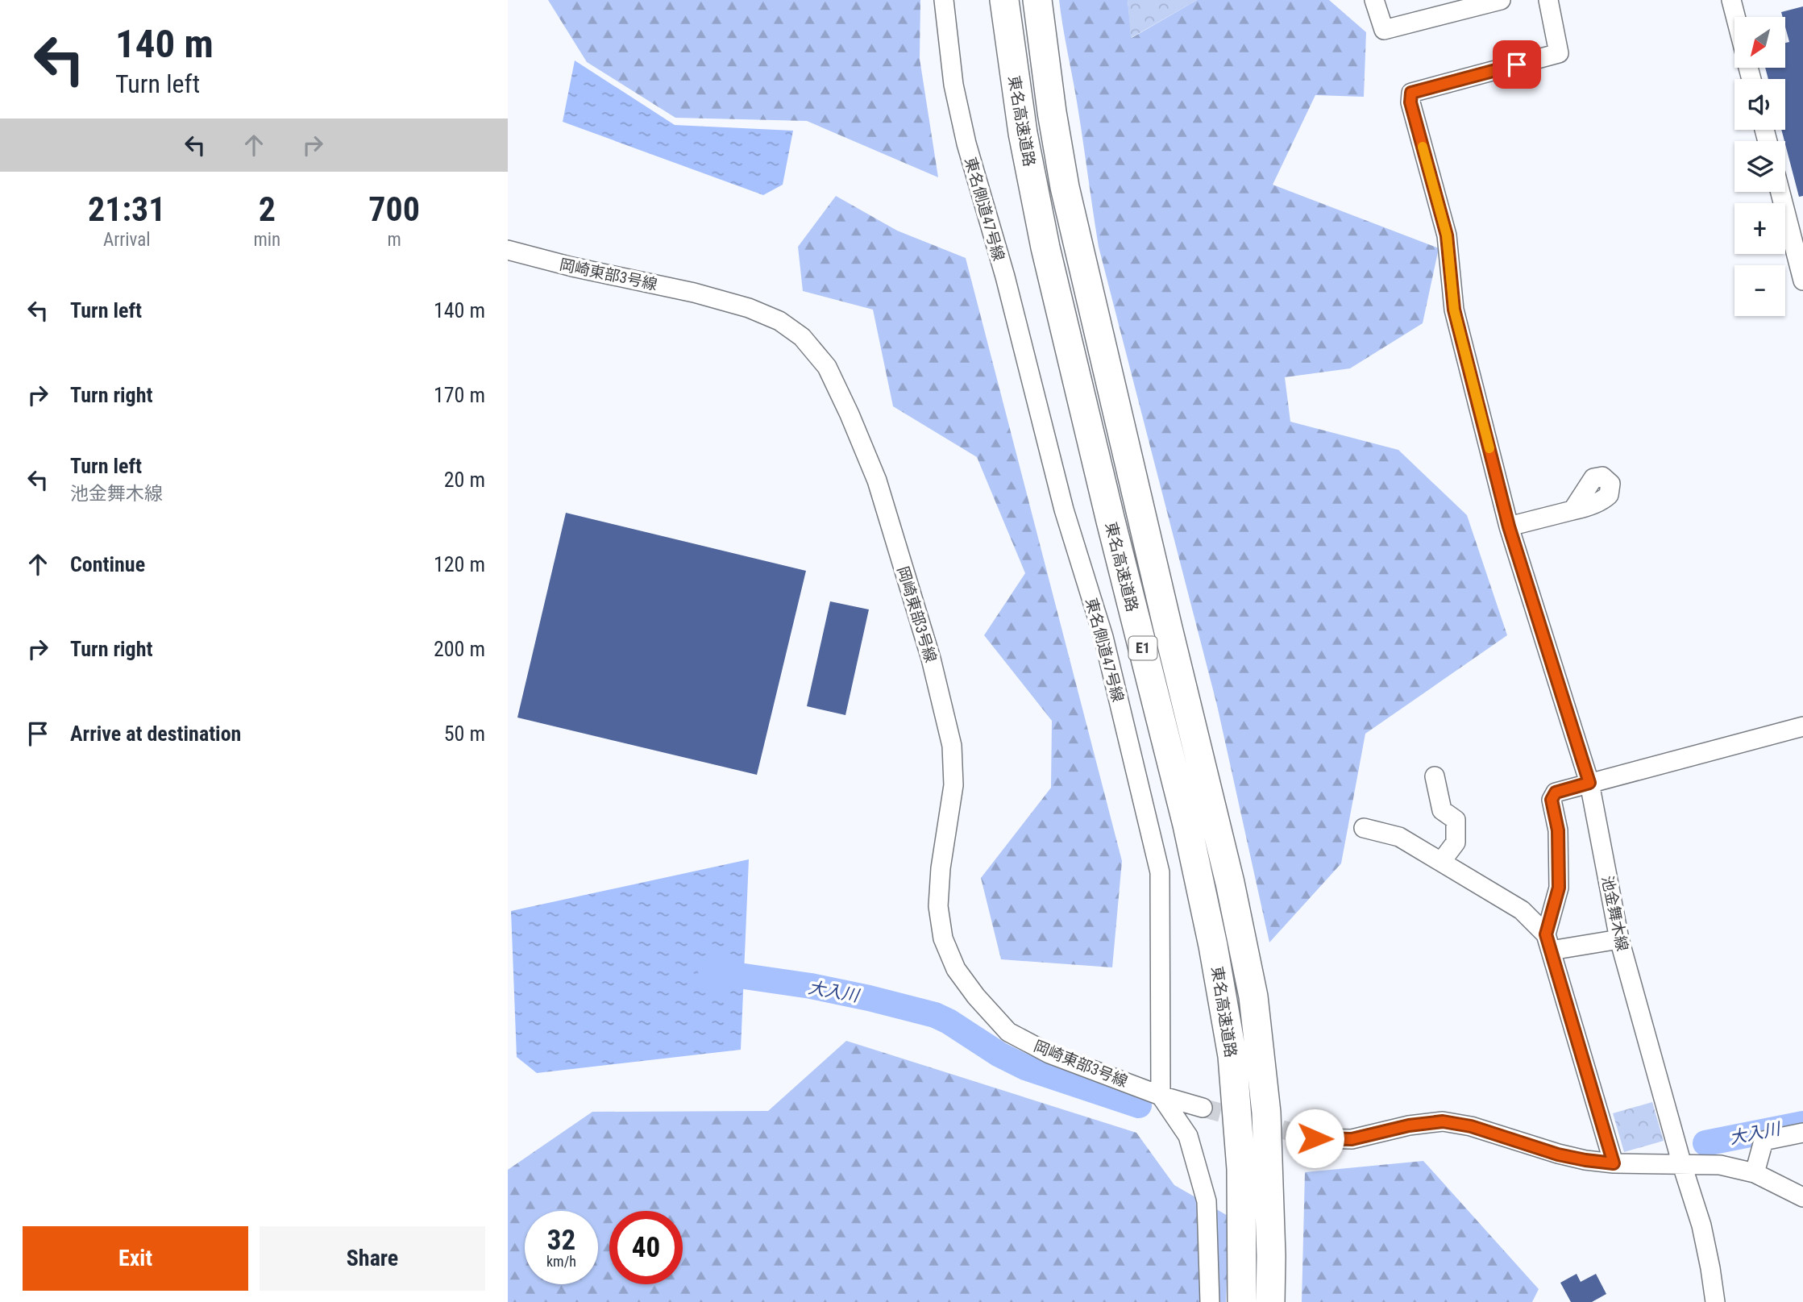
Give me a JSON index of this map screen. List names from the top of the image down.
{
  "streets": {
    "highway": ["東名高速道路", "E1"],
    "street": ["東名側道47号線", "岡崎東部3号線", "池金舞木線"]
  },
  "crossings": [
    ["東名側道47号線", "岡崎東部3号線"]
  ],
  "water": ["大入川"],
  "north": "bottom left",
  "page": {
    "turn": ["140 m", "Turn left"],
    "map_buttons": ["+", "−"],
    "eta": [
      "21:31",
      "Arrival",
      "2",
      "min",
      "700",
      "m"
    ],
    "list": [
      {
        "name": "Turn left",
        "value": "140 m"
      },
      {
        "name": "Turn right",
        "value": "170 m"
      },
      {
        "name": "Turn left",
        "note": "池金舞木線",
        "value": "20 m"
      },
      {
        "name": "Continue",
        "value": "120 m"
      },
      {
        "name": "Turn right",
        "value": "200 m"
      },
      {
        "name": "Arrive at destination",
        "value": "50 m"
      }
    ],
    "speed": "32 km/h",
    "limit": "40",
    "buttons": ["Exit", "Share"]
  }
}
